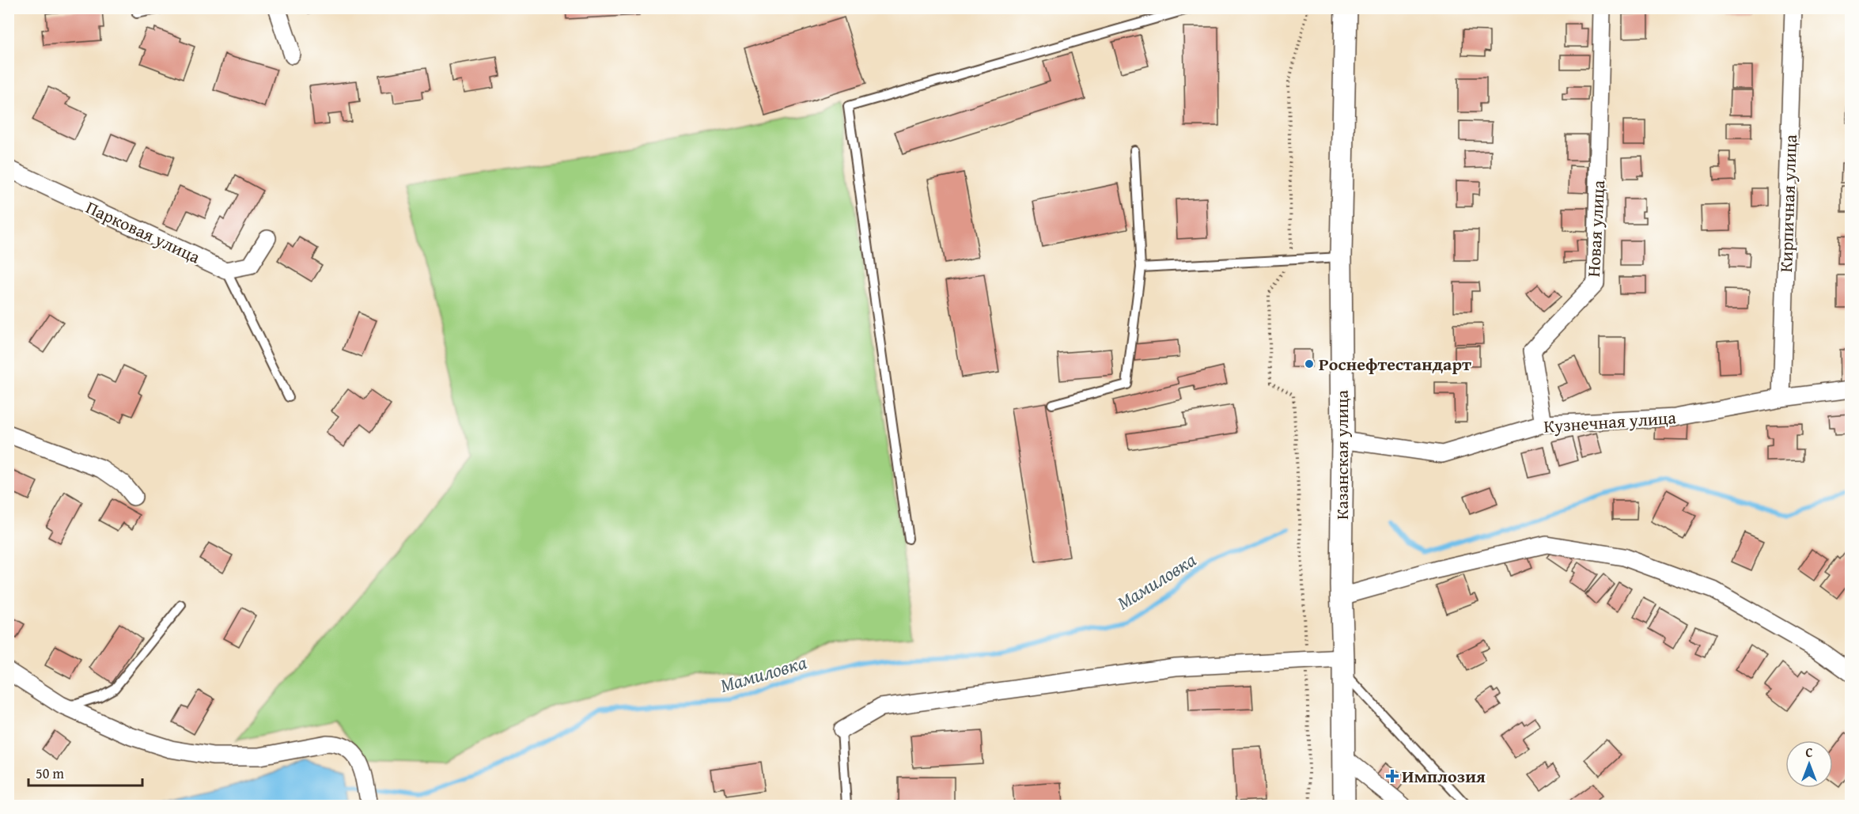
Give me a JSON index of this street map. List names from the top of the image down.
{
  "streets": {
    "street": [
      "Кирпичная улица",
      "Новая улица",
      "Парковая улица",
      "Кузнечная улица",
      "Казанская улица"
    ]
  },
  "crossings": [
    ["Кирпичная улица", "Кузнечная улица"],
    ["Новая улица", "Кузнечная улица"],
    ["Кузнечная улица", "Казанская улица"]
  ],
  "water": ["Мамиловка"],
  "places": {
    "other": ["Роснефтестандарт"],
    "health": ["Имплозия"]
  },
  "scale_bar": "50 m",
  "north": "top"
}
